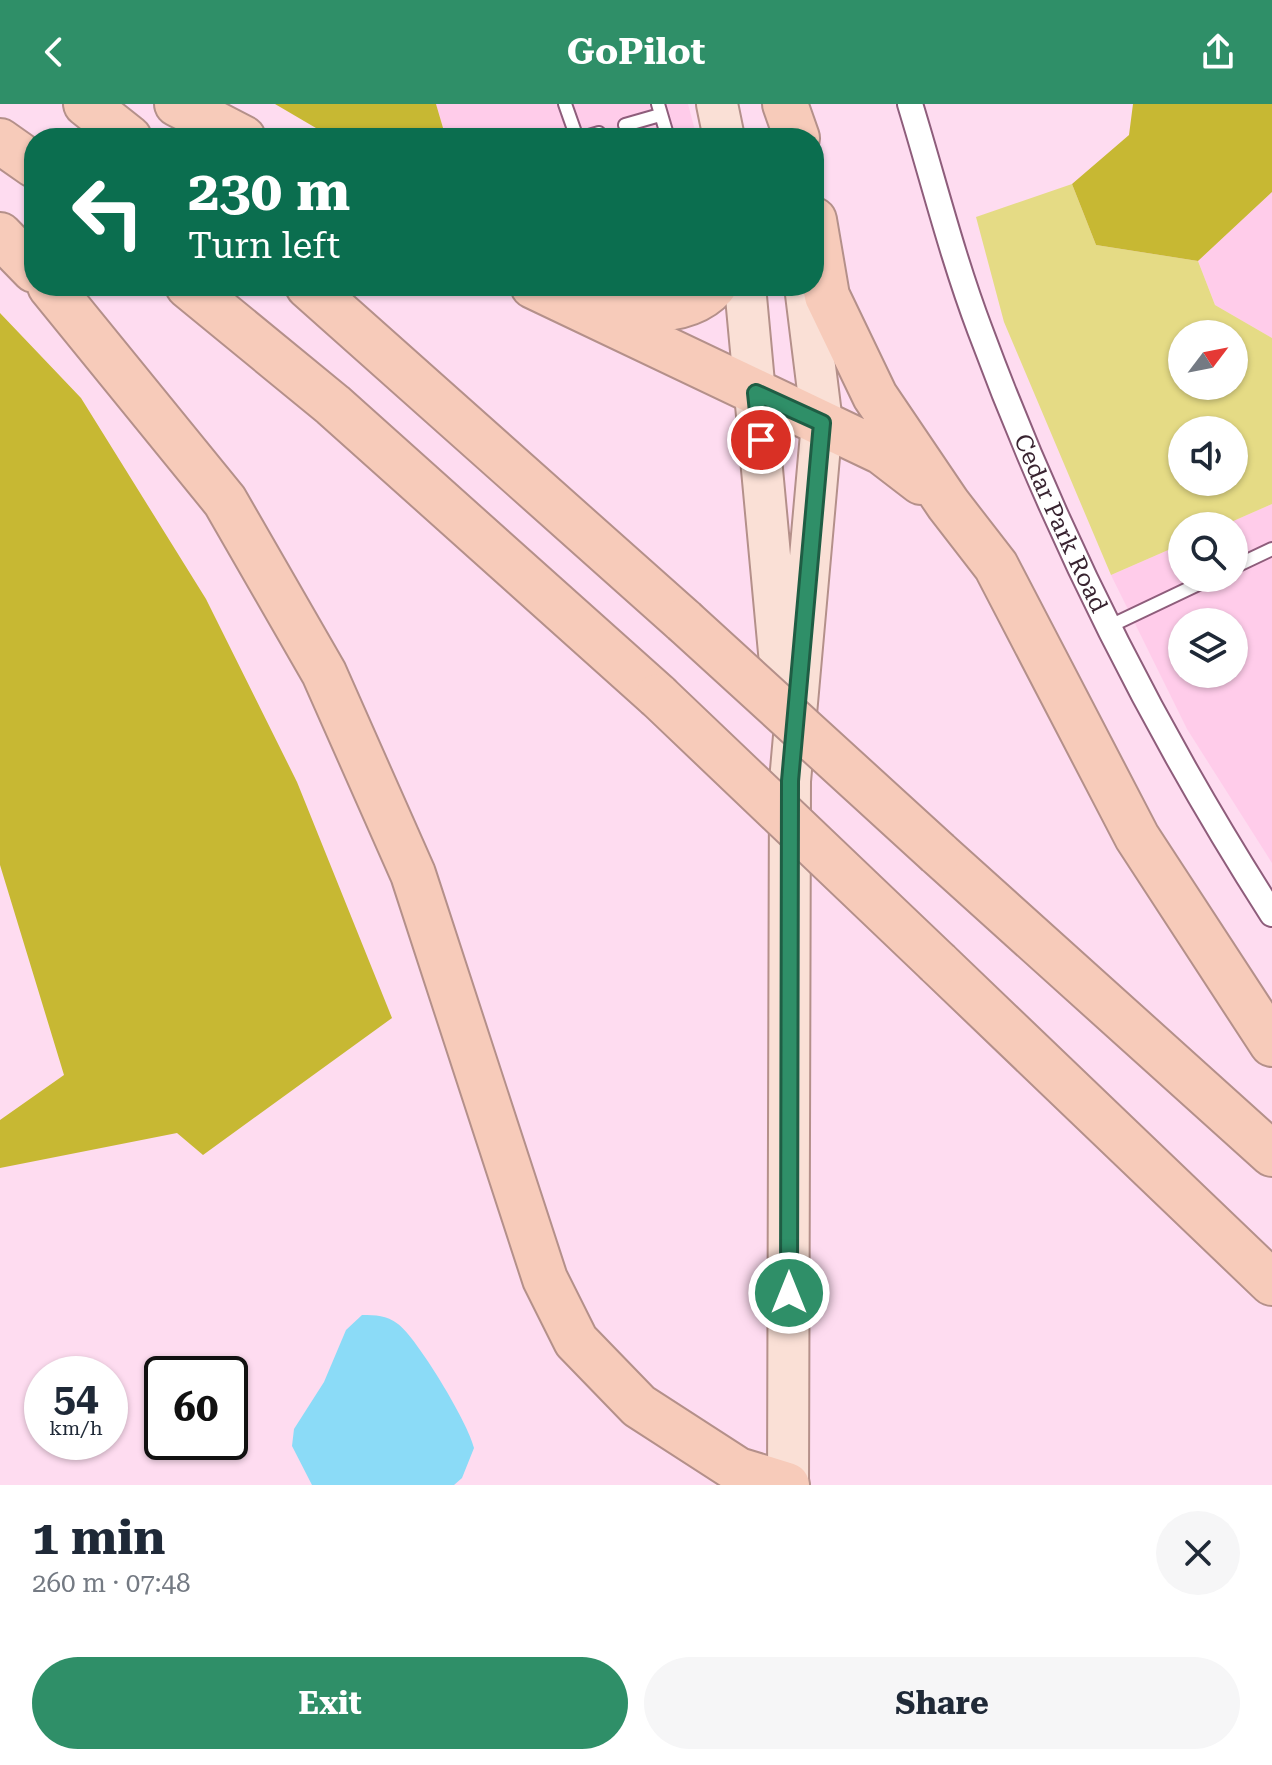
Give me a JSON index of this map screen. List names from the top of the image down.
{
  "streets": {
    "street": ["Cedar Park Road"]
  },
  "north": "top right",
  "page": {
    "header": "GoPilot",
    "turn": ["230 m", "Turn left"],
    "speed": "54 km/h",
    "limit": "60",
    "heading": ["1 min", "260 m · 07:48"],
    "buttons": ["Exit", "Share"]
  }
}
